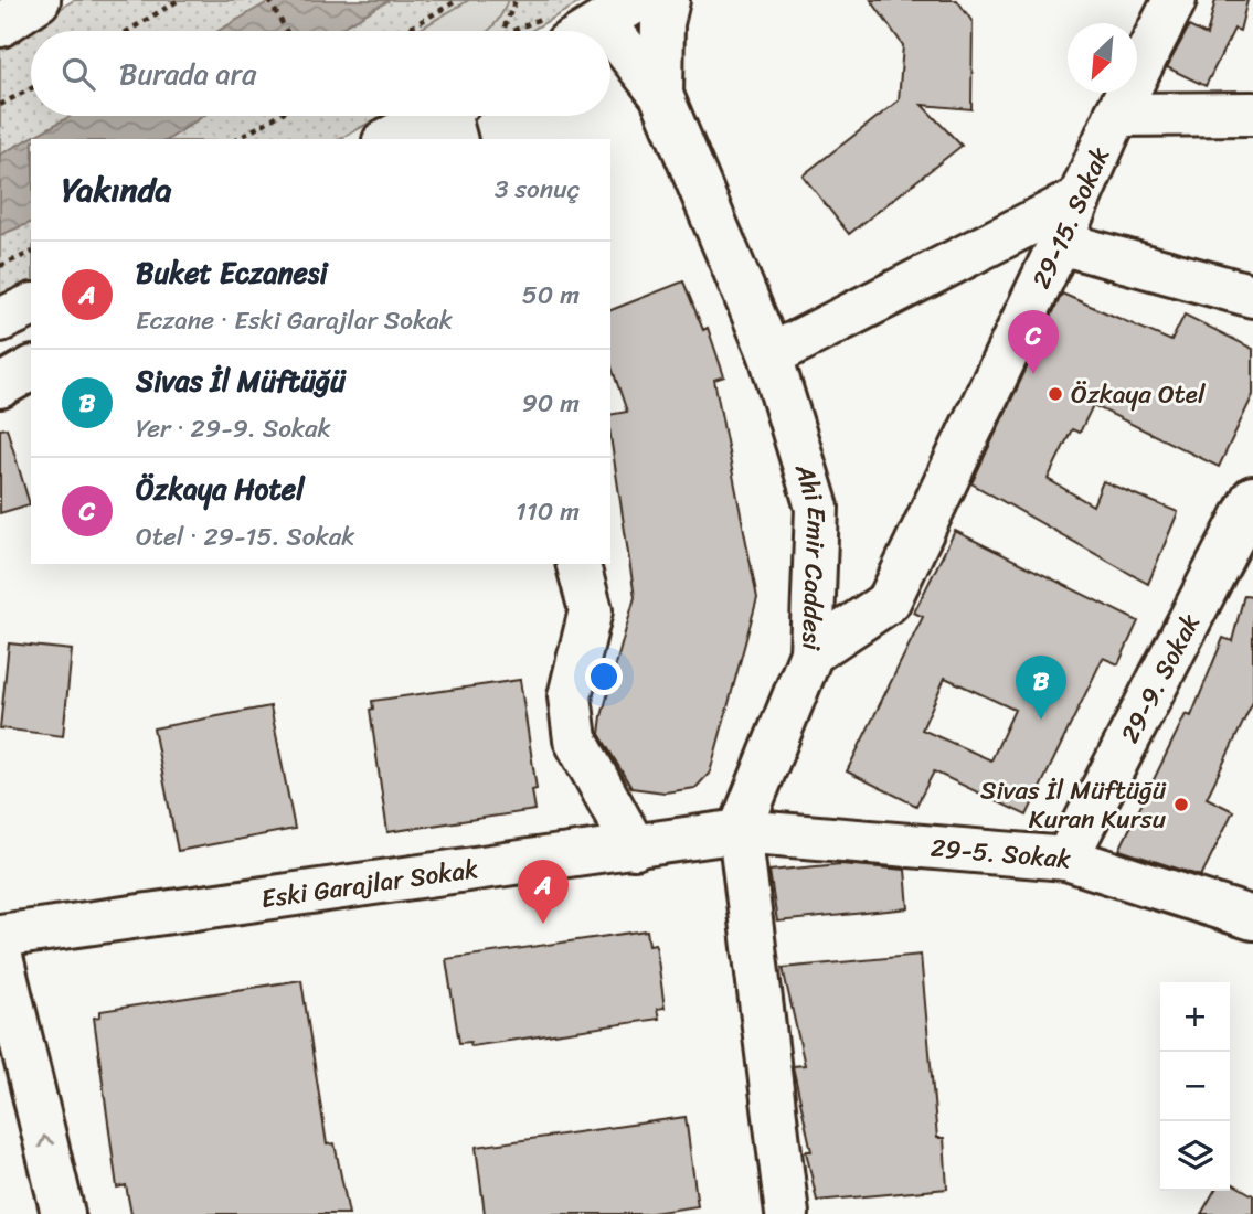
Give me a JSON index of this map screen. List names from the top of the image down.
{
  "streets": {
    "street": [
      "29-15. Sokak",
      "Ahi Emir Caddesi",
      "29-9. Sokak",
      "29-5. Sokak",
      "Eski Garajlar Sokak"
    ]
  },
  "crossings": [
    ["29-15. Sokak", "Ahi Emir Caddesi"],
    ["Ahi Emir Caddesi", "29-5. Sokak"],
    ["Ahi Emir Caddesi", "Eski Garajlar Sokak"],
    ["29-9. Sokak", "29-5. Sokak"],
    ["29-5. Sokak", "Eski Garajlar Sokak"]
  ],
  "places": ["Özkaya Otel", "Sivas İl Müftüğü Kuran Kursu"],
  "north": "bottom left",
  "page": {
    "search": "Burada ara",
    "heading": ["Yakında", "3 sonuç"],
    "list": [
      {
        "mark": "A",
        "name": "Buket Eczanesi",
        "note": "Eczane · Eski Garajlar Sokak",
        "value": "50 m"
      },
      {
        "mark": "B",
        "name": "Sivas İl Müftüğü",
        "note": "Yer · 29-9. Sokak",
        "value": "90 m"
      },
      {
        "mark": "C",
        "name": "Özkaya Hotel",
        "note": "Otel · 29-15. Sokak",
        "value": "110 m"
      }
    ],
    "pins": ["C", "B", "A"],
    "map_buttons": ["+", "−"]
  }
}
